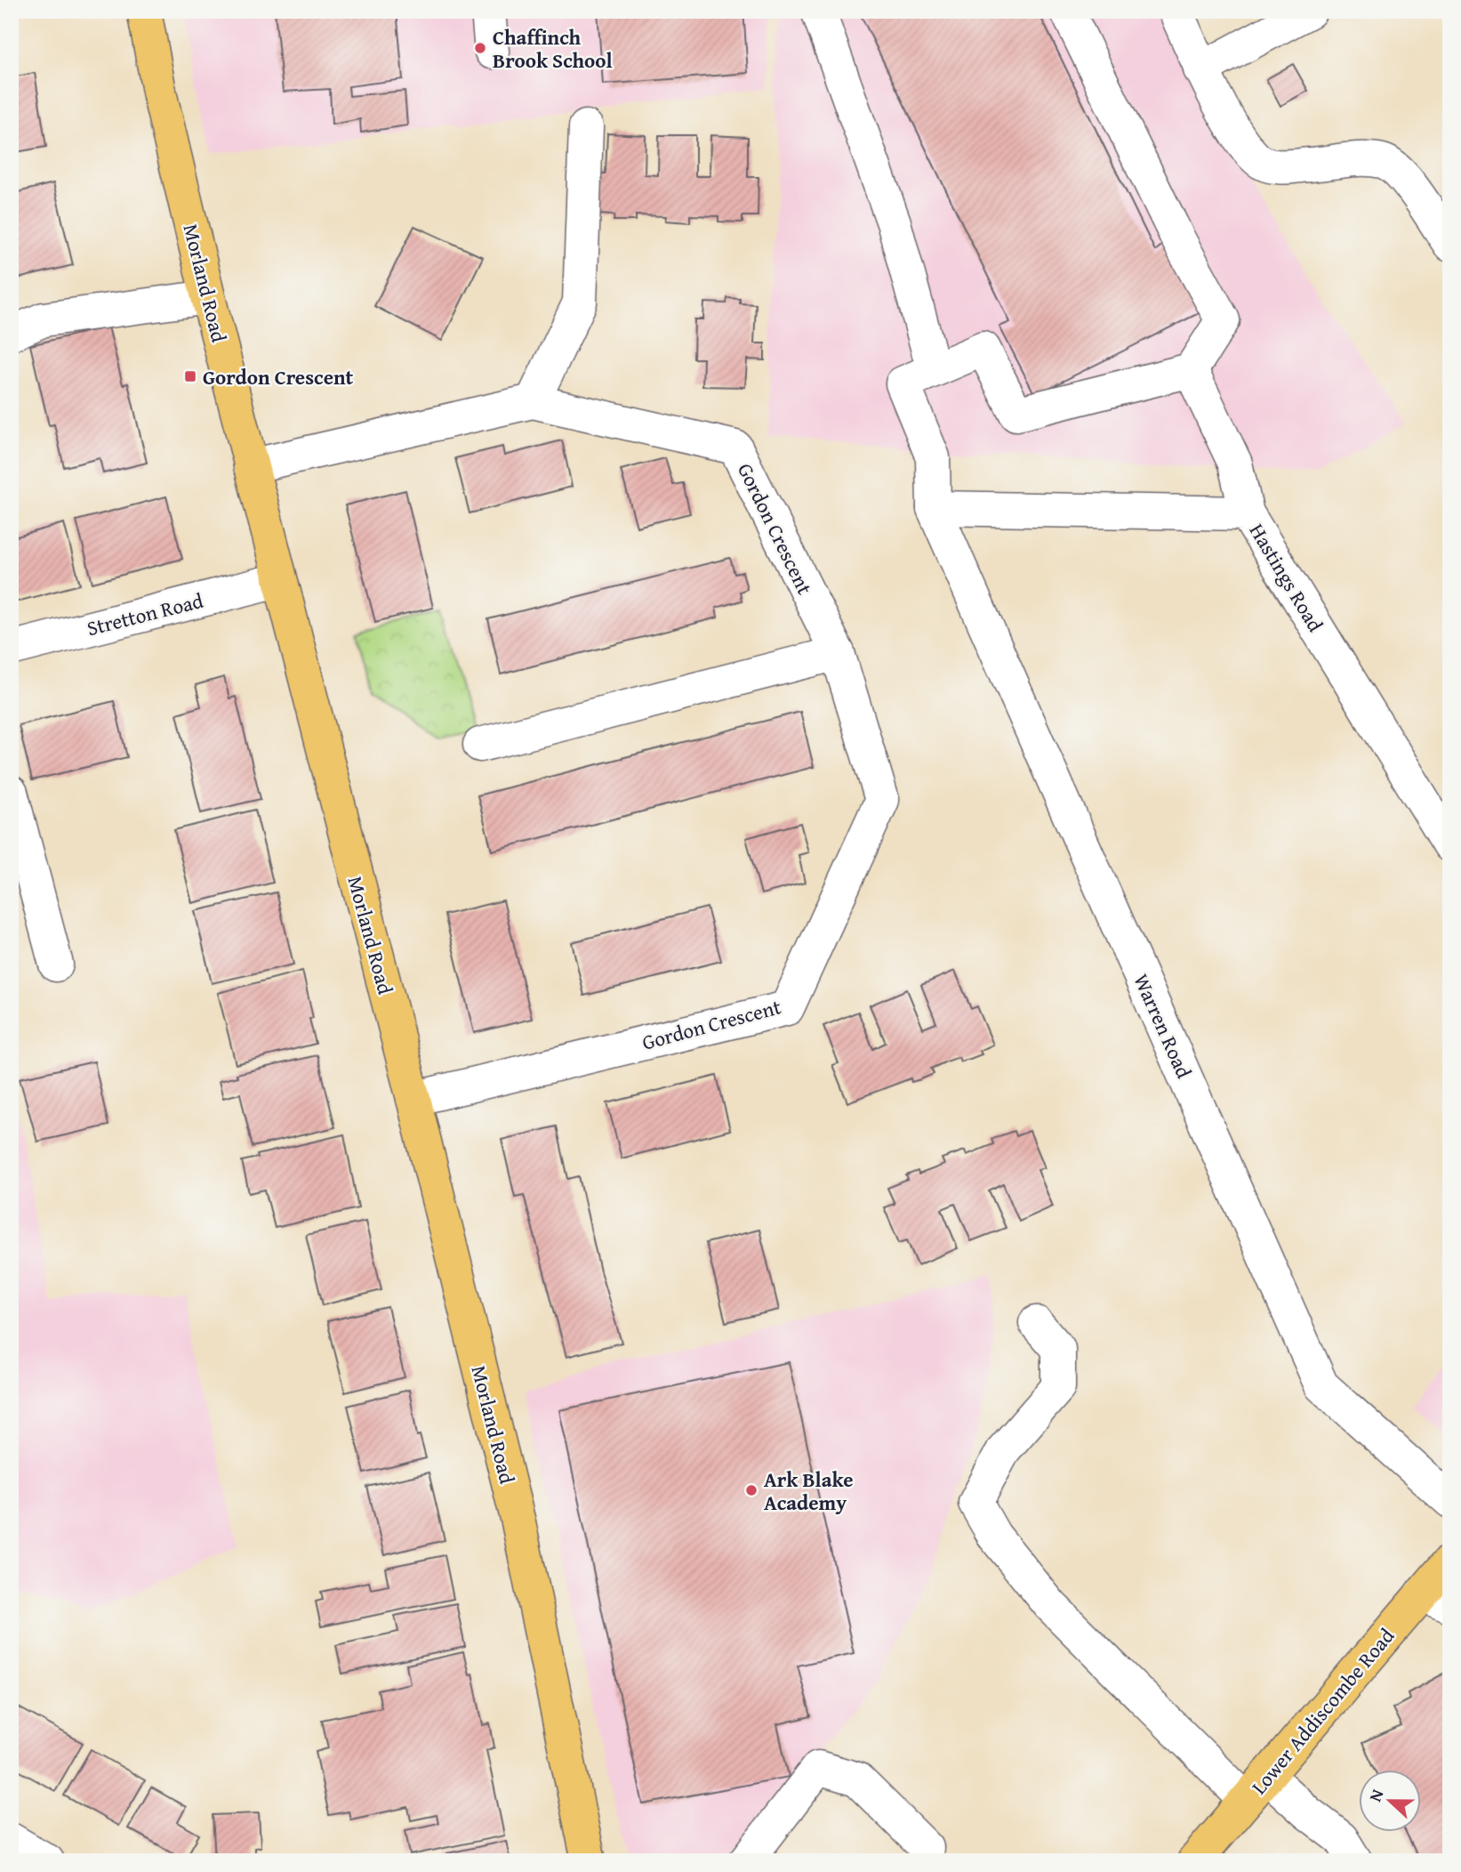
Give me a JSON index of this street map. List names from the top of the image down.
{
  "streets": {
    "main road": ["Morland Road", "Lower Addiscombe Road"],
    "street": [
      "Gordon Crescent",
      "Hastings Road",
      "Stretton Road",
      "Warren Road"
    ]
  },
  "crossings": [
    ["Morland Road", "Gordon Crescent"],
    ["Morland Road", "Stretton Road"],
    ["Hastings Road", "Warren Road"]
  ],
  "places": {
    "other": ["Chaffinch Brook School", "Ark Blake Academy"],
    "transit": ["Gordon Crescent"]
  },
  "north": "left"
}
